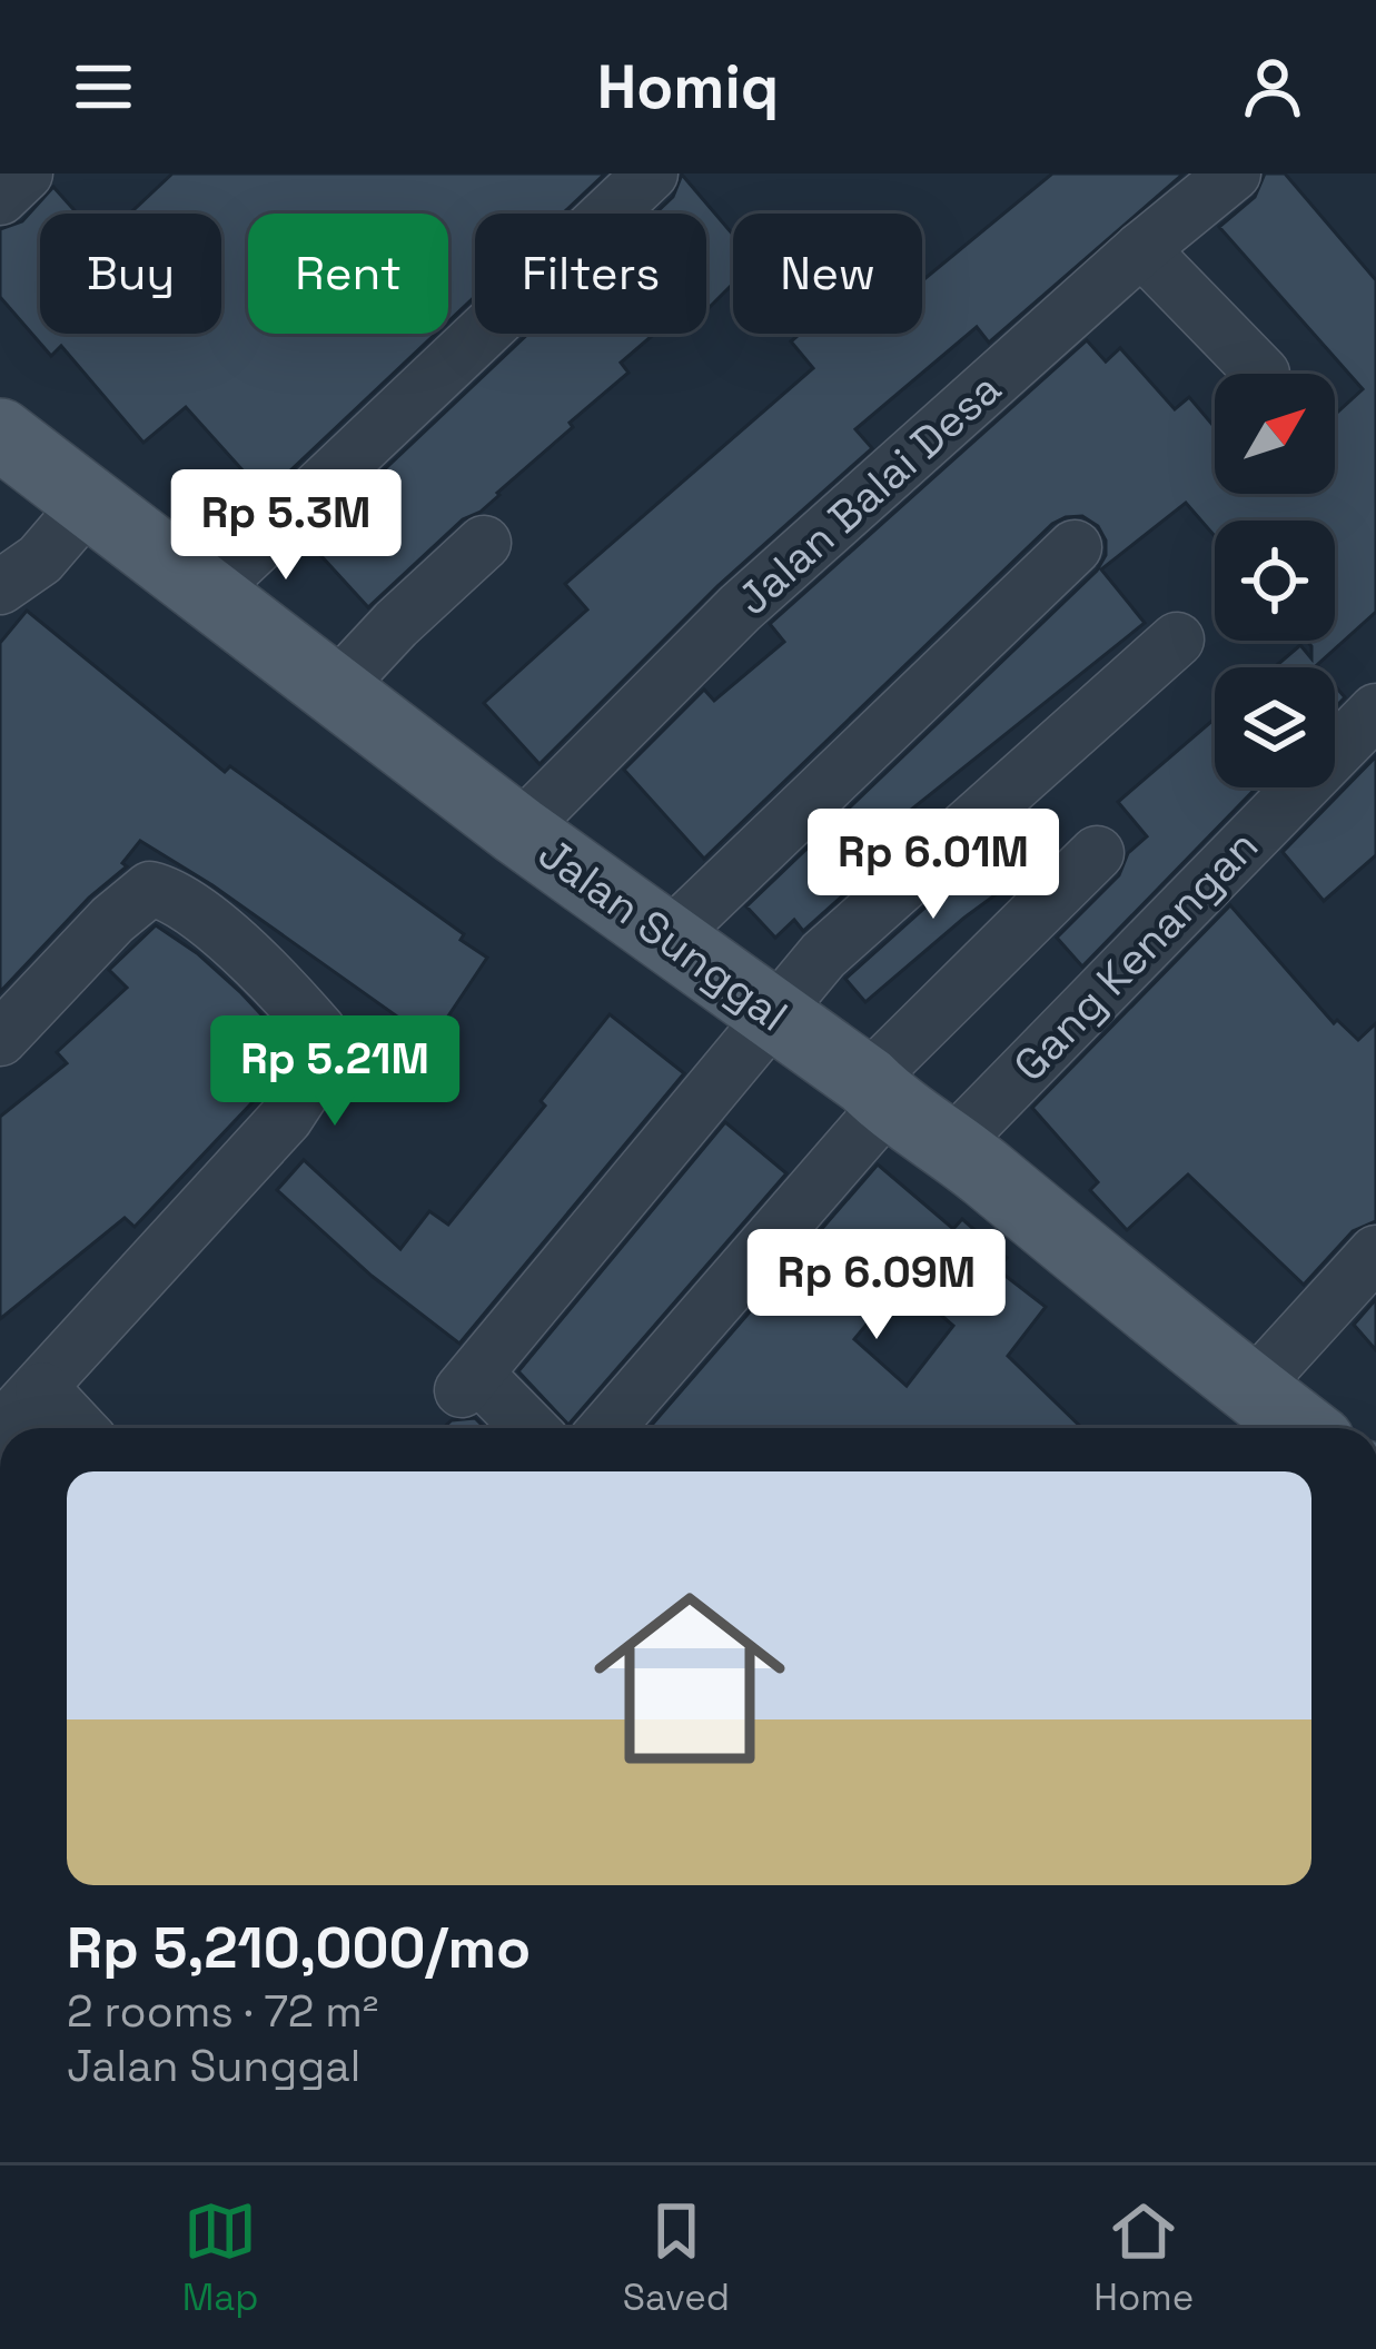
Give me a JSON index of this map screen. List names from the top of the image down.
{
  "streets": {
    "main road": ["Jalan Sunggal"],
    "street": ["Jalan Balai Desa", "Gang Kenangan"]
  },
  "crossings": [
    ["Jalan Balai Desa", "Jalan Sunggal"],
    ["Jalan Sunggal", "Gang Kenangan"]
  ],
  "north": "top right",
  "page": {
    "header": "Homiq",
    "chip": [
      "Buy",
      "Rent",
      "Filters",
      "New"
    ],
    "price": [
      "Rp 5.3M",
      "Rp 6.01M",
      "Rp 5.21M",
      "Rp 6.09M"
    ],
    "list": [
      {
        "name": "Rp 5,210,000/mo",
        "note": "2 rooms · 72 m² · Jalan Sunggal"
      }
    ],
    "tabs": ["Map", "Saved", "Home"]
  }
}
